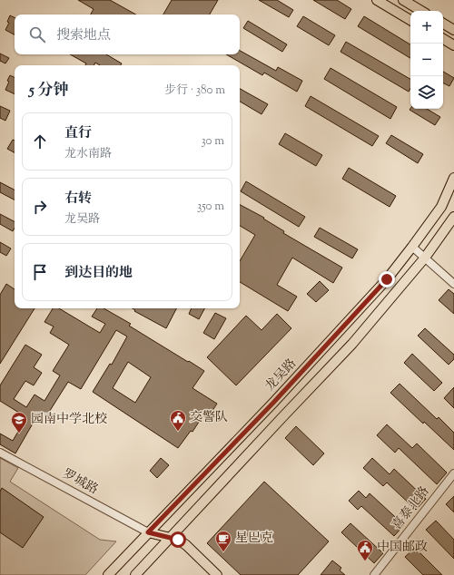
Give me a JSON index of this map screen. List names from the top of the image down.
{
  "streets": {
    "main road": ["龙吴路"],
    "street": ["罗城路", "喜泰北路"]
  },
  "crossings": [
    ["龙吴路", "罗城路"]
  ],
  "places": {
    "public building": ["交警队", "中国邮政"],
    "school or university": ["园南中学北校"],
    "cafe": ["星巴克"]
  },
  "page": {
    "map_buttons": ["+", "−"],
    "search": "搜索地点",
    "heading": ["5 分钟", "步行 · 380 m"],
    "list": [
      ["直行", "龙水南路", "30 m"],
      ["右转", "龙吴路", "350 m"],
      "到达目的地"
    ]
  }
}
